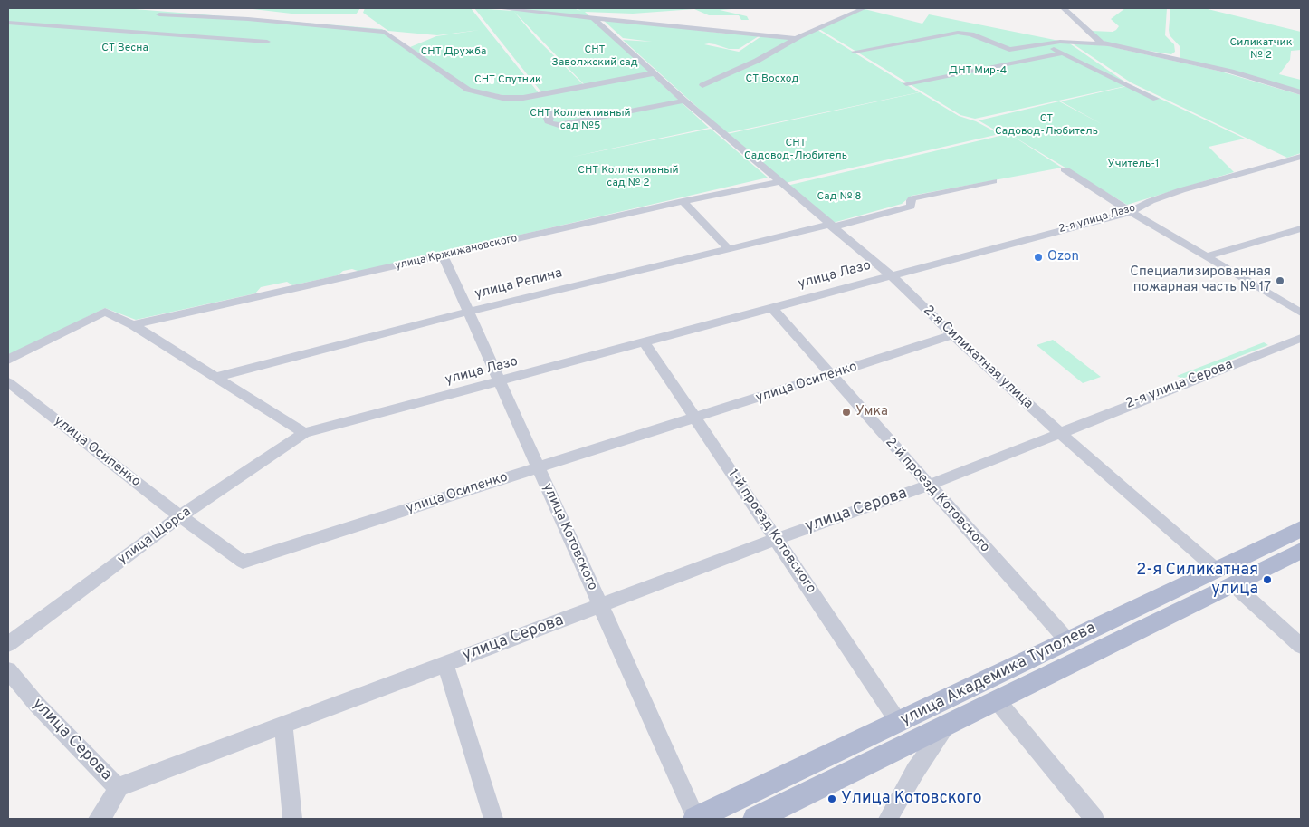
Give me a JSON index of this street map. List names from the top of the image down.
{
  "streets": {
    "main road": ["улица Академика Туполева"],
    "street": [
      "2-я улица Лазо",
      "улица Кржижановского",
      "улица Лазо",
      "улица Репина",
      "2-я Силикатная улица",
      "улица Осипенко",
      "2-я улица Серова",
      "2-й проезд Котовского",
      "улица Серова",
      "1-й проезд Котовского",
      "улица Щорса",
      "улица Котовского"
    ]
  },
  "crossings": [
    ["2-я улица Лазо", "улица Лазо"],
    ["2-я улица Лазо", "2-я Силикатная улица"],
    ["улица Кржижановского", "2-я Силикатная улица"],
    ["улица Кржижановского", "улица Котовского"],
    ["улица Лазо", "2-я Силикатная улица"],
    ["улица Лазо", "2-й проезд Котовского"],
    ["улица Лазо", "1-й проезд Котовского"],
    ["улица Лазо", "улица Щорса"],
    ["улица Лазо", "улица Котовского"],
    ["улица Репина", "2-я Силикатная улица"],
    ["улица Репина", "улица Котовского"],
    ["2-я Силикатная улица", "улица Осипенко"],
    ["2-я Силикатная улица", "2-я улица Серова"],
    ["2-я Силикатная улица", "улица Серова"],
    ["2-я Силикатная улица", "улица Академика Туполева"],
    ["улица Осипенко", "2-й проезд Котовского"],
    ["улица Осипенко", "1-й проезд Котовского"],
    ["улица Осипенко", "улица Щорса"],
    ["улица Осипенко", "улица Котовского"],
    ["2-я улица Серова", "улица Серова"],
    ["2-й проезд Котовского", "улица Серова"],
    ["2-й проезд Котовского", "улица Академика Туполева"],
    ["улица Серова", "1-й проезд Котовского"],
    ["улица Серова", "улица Котовского"],
    ["1-й проезд Котовского", "улица Академика Туполева"],
    ["улица Котовского", "улица Академика Туполева"]
  ],
  "parks": [
    "Силикатчик № 2",
    "СТ Весна",
    "СНТ Заволжский сад",
    "СНТ Дружба",
    "ДНТ Мир-4",
    "СТ Восход",
    "СНТ Спутник",
    "СНТ Коллективный сад №5",
    "СТ Садовод-Любитель",
    "СНТ Садовод-Любитель",
    "Учитель-1",
    "СНТ Коллективный сад № 2",
    "Сад № 8"
  ],
  "places": [
    "Ozon",
    "Специализированная пожарная часть № 17",
    "Умка",
    "2-я Силикатная улица",
    "Улица Котовского"
  ]
}
